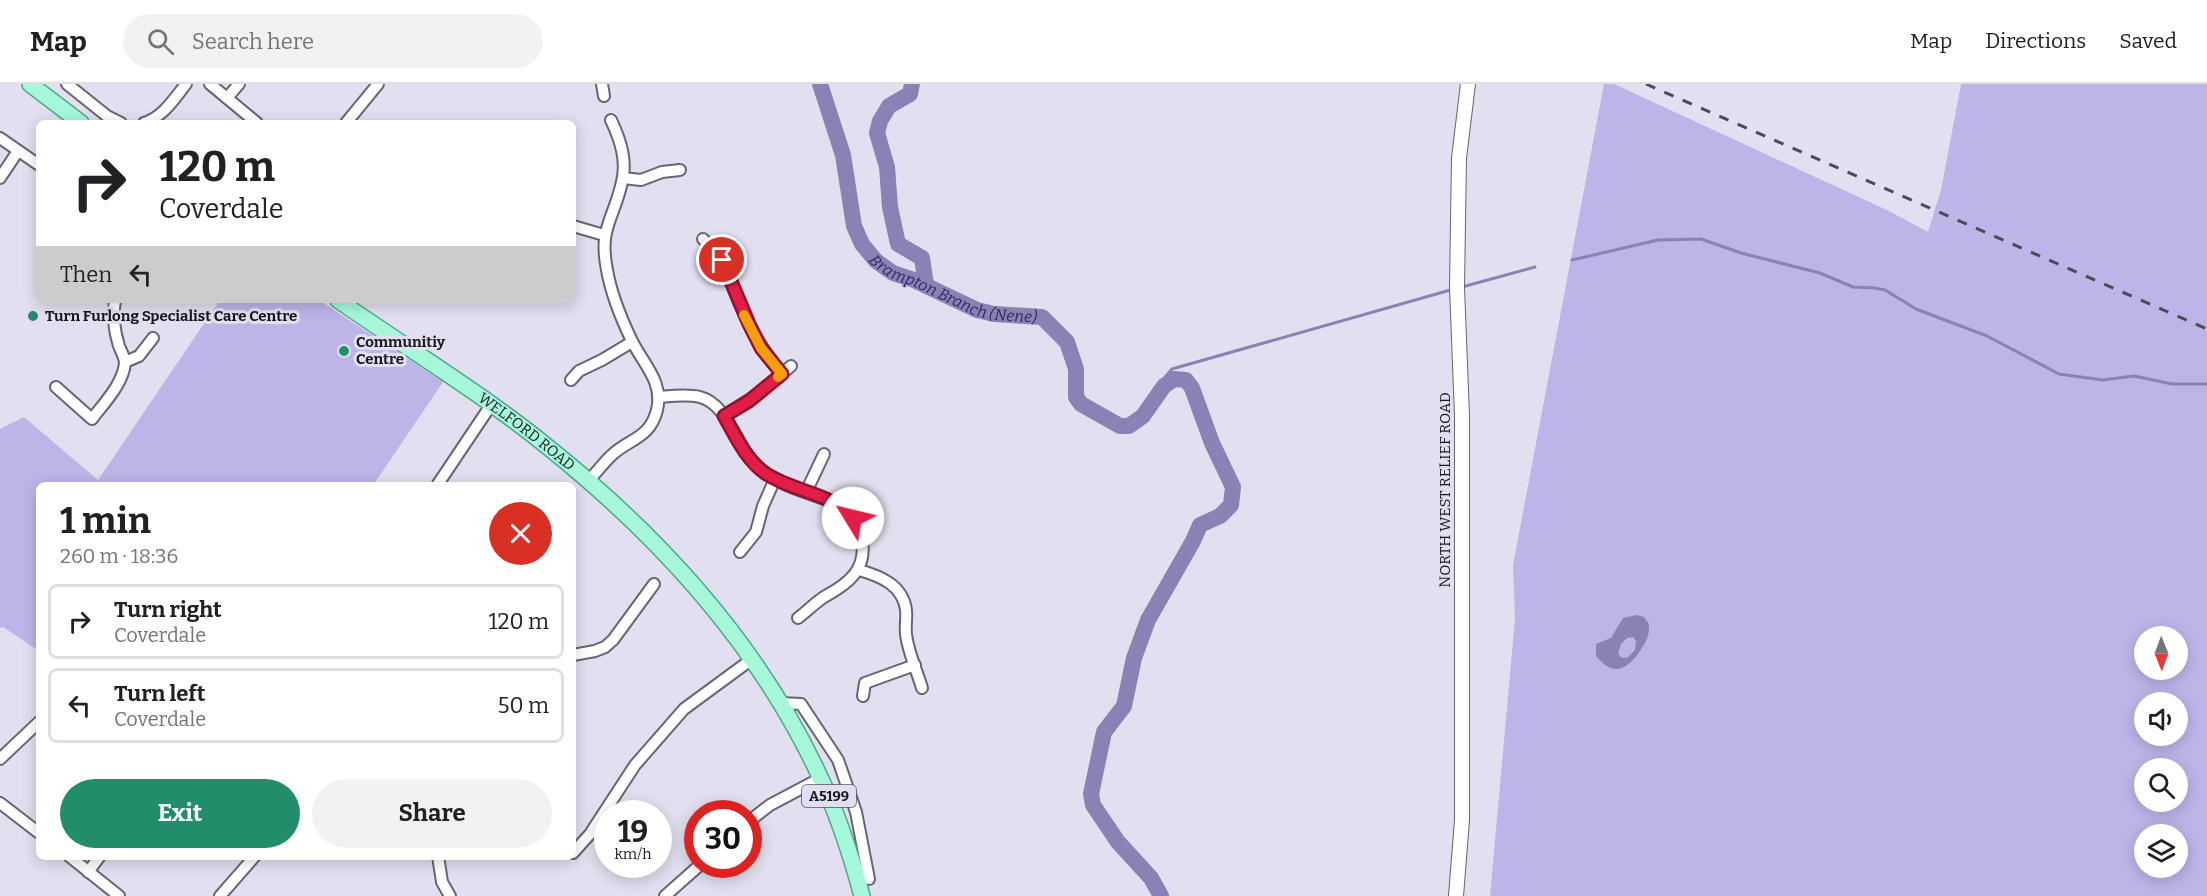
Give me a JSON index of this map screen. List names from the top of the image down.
{
  "streets": {
    "main road": ["WELFORD ROAD", "A5199"],
    "street": ["NORTH WEST RELIEF ROAD"]
  },
  "water": ["Brampton Branch (Nene)"],
  "places": ["Turn Furlong Specialist Care Centre", "Communitiy Centre"],
  "north": "bottom",
  "page": {
    "header": "Map",
    "search": "Search here",
    "nav": ["Map", "Directions", "Saved"],
    "turn": ["120 m", "Coverdale"],
    "then": "Then",
    "heading": ["1 min", "260 m · 18:36"],
    "list": [
      {
        "name": "Turn right",
        "note": "Coverdale",
        "value": "120 m"
      },
      {
        "name": "Turn left",
        "note": "Coverdale",
        "value": "50 m"
      }
    ],
    "buttons": ["Exit", "Share"],
    "speed": "19 km/h",
    "limit": "30"
  }
}
